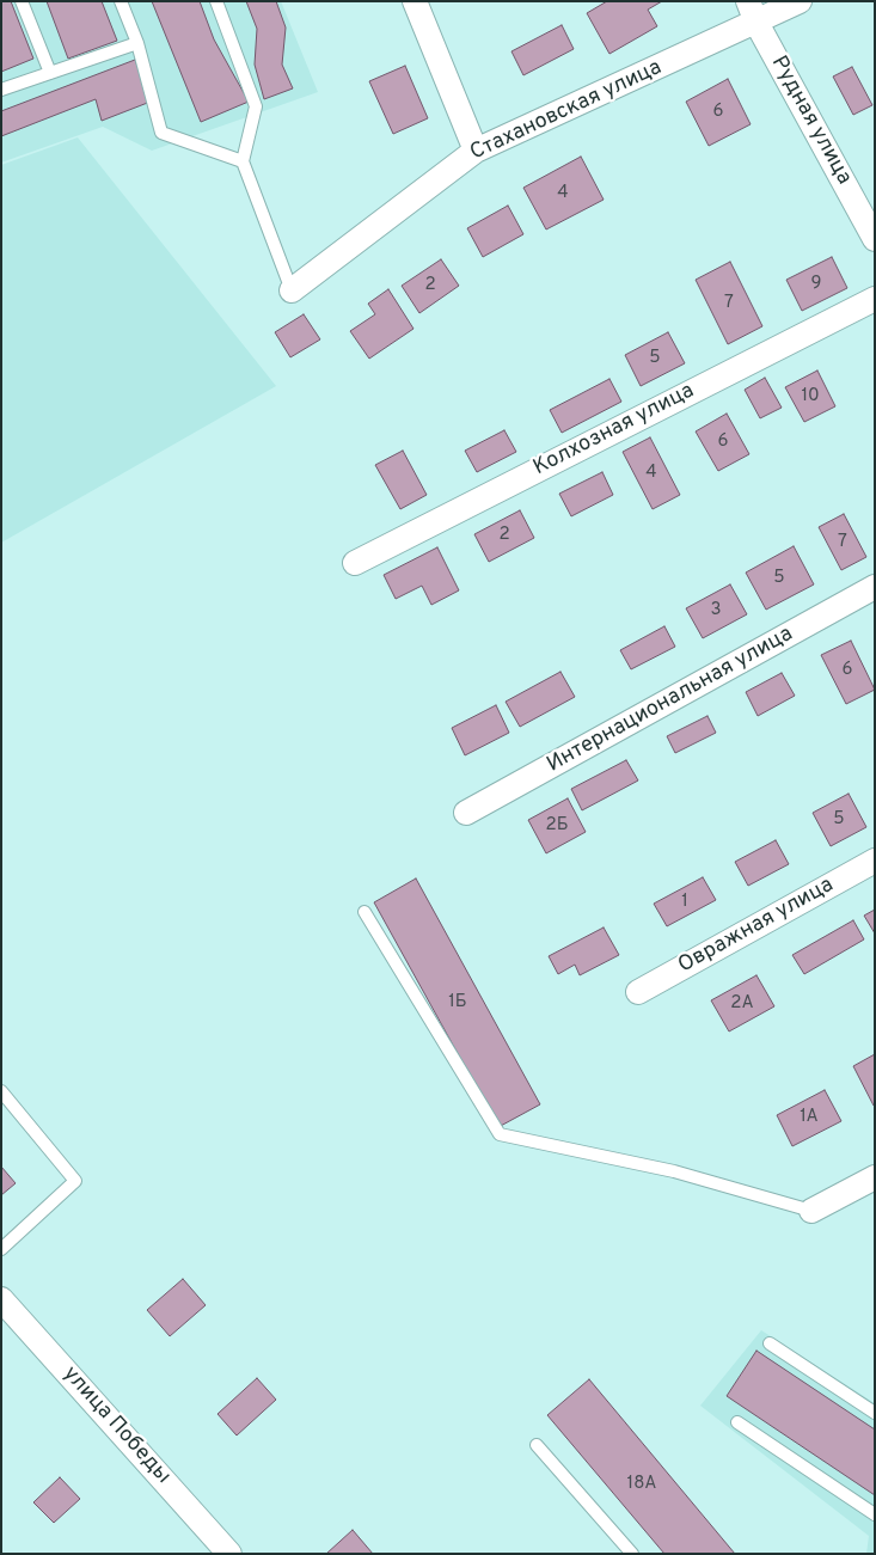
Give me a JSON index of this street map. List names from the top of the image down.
{
  "streets": {
    "street": [
      "Стахановская улица",
      "Рудная улица",
      "Колхозная улица",
      "Интернациональная улица",
      "Овражная улица",
      "улица Победы"
    ]
  },
  "crossings": [
    ["Стахановская улица", "Рудная улица"]
  ],
  "house_numbers": [
    "6",
    "4",
    "9",
    "2",
    "7",
    "5",
    "10",
    "6",
    "4",
    "2",
    "7",
    "5",
    "3",
    "6",
    "5",
    "2Б",
    "1",
    "1Б",
    "2А",
    "1А",
    "18А"
  ]
}
